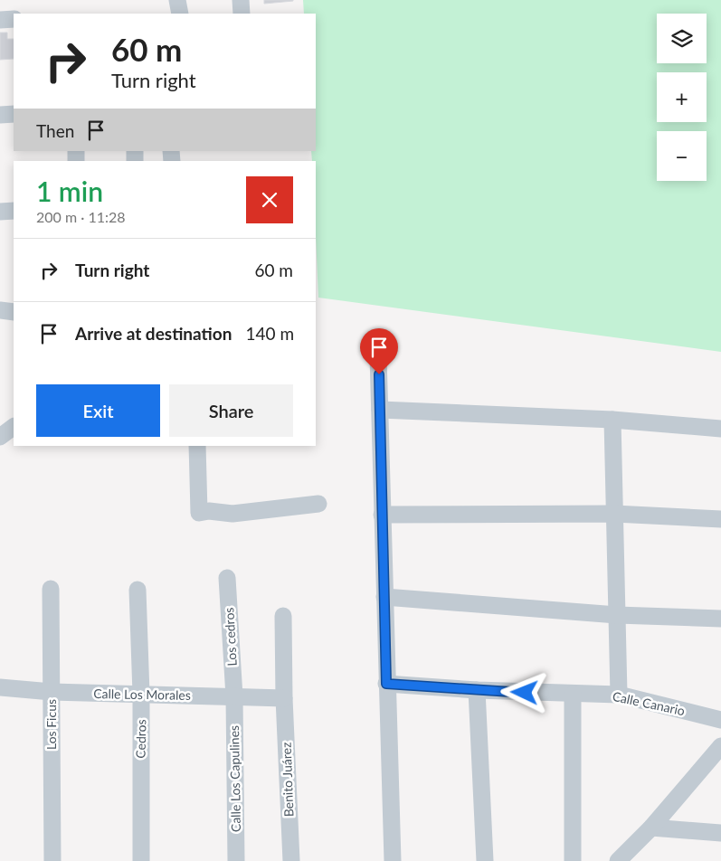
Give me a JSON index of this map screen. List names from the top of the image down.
{
  "streets": {
    "street": [
      "Los cedros",
      "Calle Los Morales",
      "Calle Canario",
      "Los Ficus",
      "Cedros",
      "Calle Los Capulines",
      "Benito Juárez"
    ]
  },
  "crossings": [
    ["Los cedros", "Calle Los Morales"],
    ["Los cedros", "Calle Los Capulines"],
    ["Calle Los Morales", "Los Ficus"],
    ["Calle Los Morales", "Cedros"],
    ["Calle Los Morales", "Calle Los Capulines"],
    ["Calle Los Morales", "Benito Juárez"]
  ],
  "page": {
    "map_buttons": ["+", "−"],
    "turn": ["60 m", "Turn right"],
    "then": "Then",
    "heading": ["1 min", "200 m · 11:28"],
    "list": [
      {
        "name": "Turn right",
        "value": "60 m"
      },
      {
        "name": "Arrive at destination",
        "value": "140 m"
      }
    ],
    "buttons": ["Exit", "Share"]
  }
}
